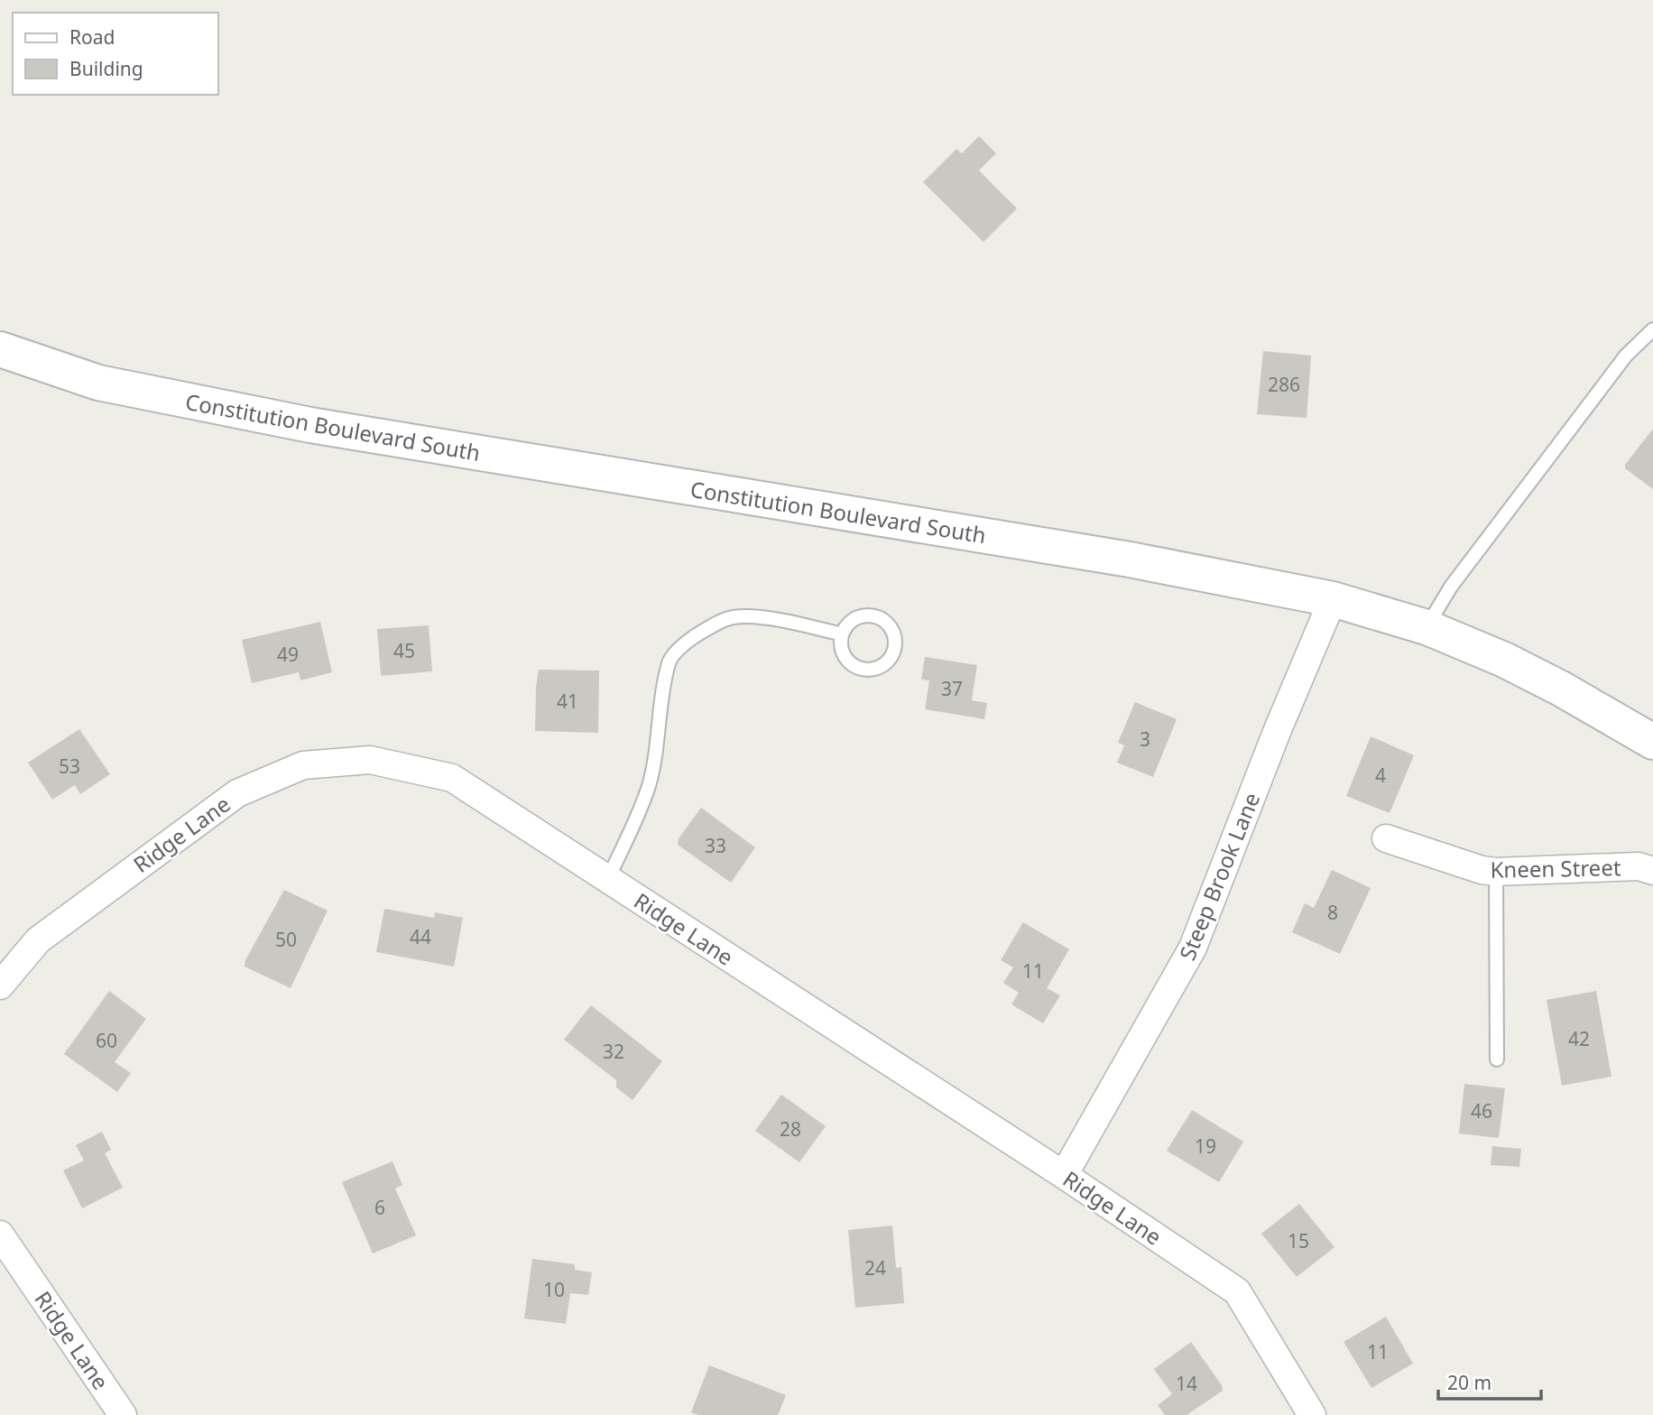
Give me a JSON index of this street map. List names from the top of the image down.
{
  "streets": {
    "main road": ["Constitution Boulevard South"],
    "street": ["Ridge Lane", "Kneen Street", "Steep Brook Lane"]
  },
  "crossings": [
    ["Constitution Boulevard South", "Steep Brook Lane"],
    ["Ridge Lane", "Steep Brook Lane"]
  ],
  "house_numbers": [
    "286",
    "45",
    "49",
    "37",
    "41",
    "3",
    "53",
    "4",
    "33",
    "8",
    "44",
    "50",
    "11",
    "42",
    "60",
    "32",
    "46",
    "28",
    "19",
    "6",
    "15",
    "24",
    "10",
    "11",
    "14"
  ],
  "legend": ["Road", "Building"],
  "scale_bar": "20 m"
}
